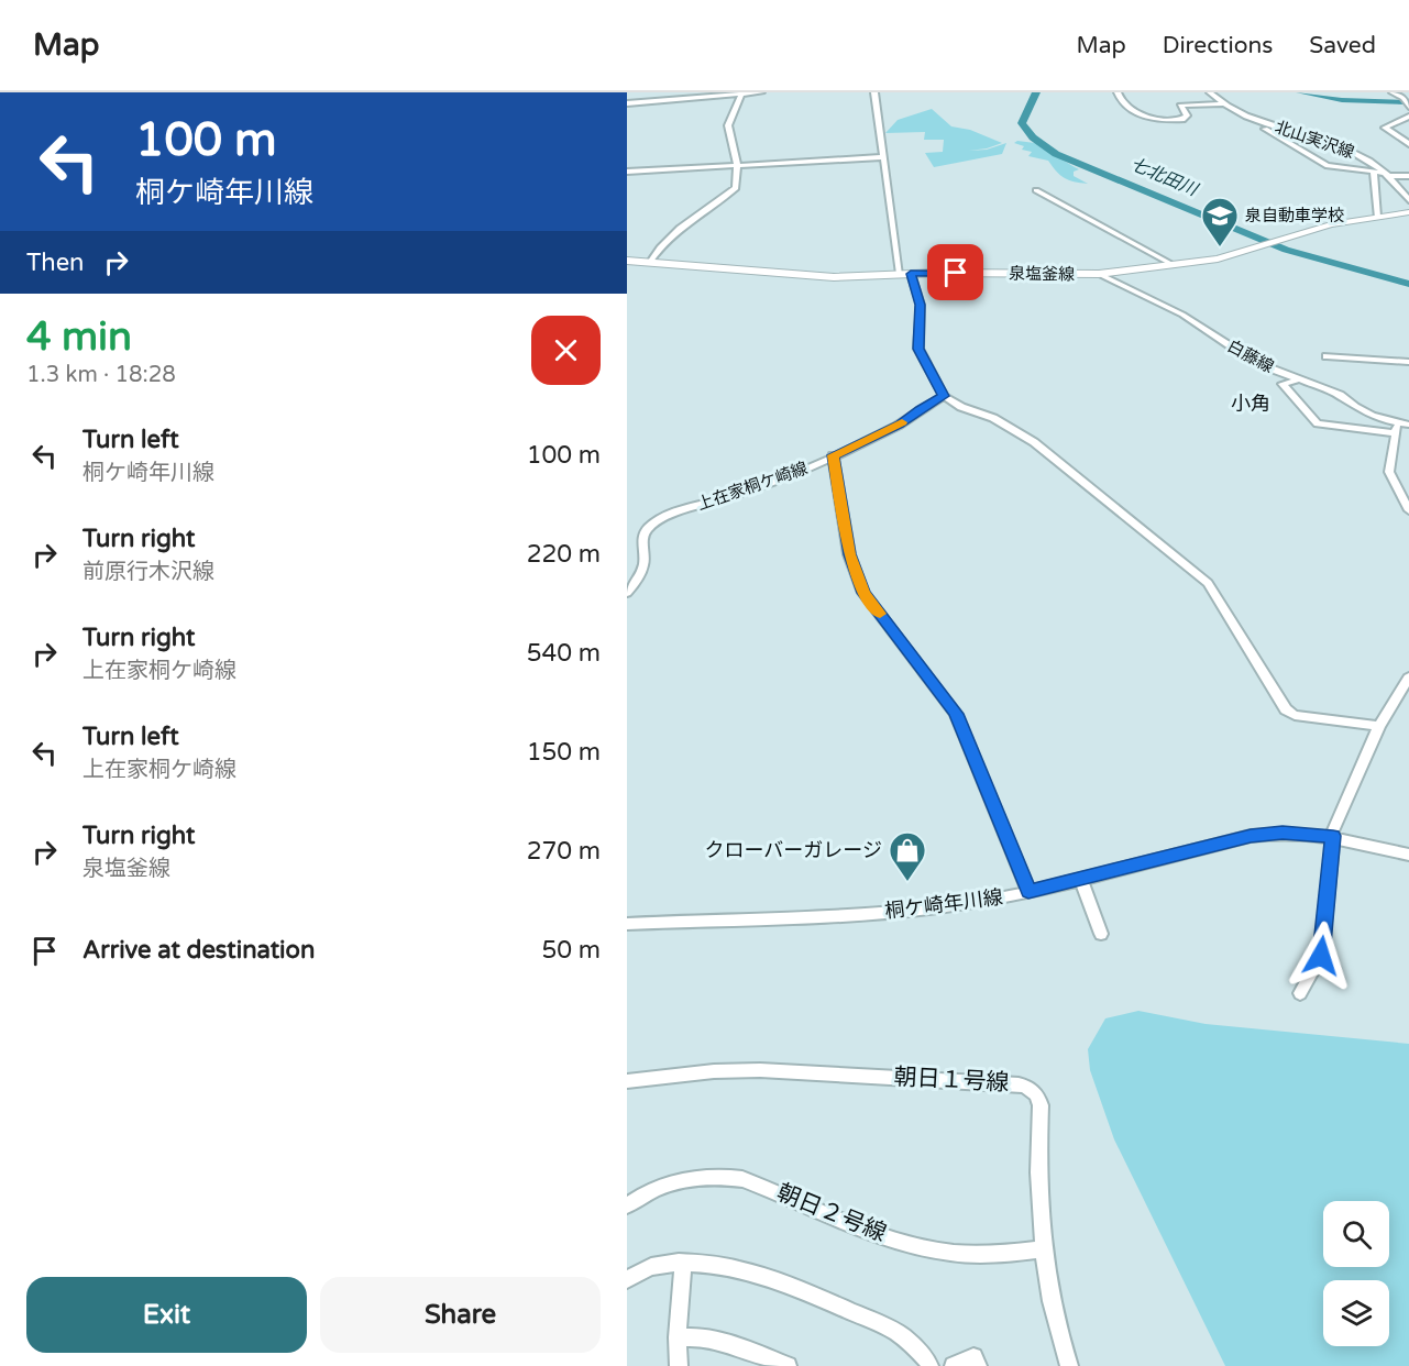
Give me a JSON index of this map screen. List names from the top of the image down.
{
  "streets": {
    "main road": ["泉塩釜線"],
    "street": [
      "北山実沢線",
      "白藤線",
      "上在家桐ケ崎線",
      "桐ケ崎年川線",
      "朝日１号線",
      "朝日２号線"
    ]
  },
  "crossings": [
    ["泉塩釜線", "白藤線"],
    ["朝日１号線", "朝日２号線"]
  ],
  "districts": ["小角"],
  "water": ["七北田川"],
  "places": {
    "school or university": ["泉自動車学校"],
    "shop": ["クローバーガレージ"]
  },
  "page": {
    "header": "Map",
    "nav": ["Map", "Directions", "Saved"],
    "turn": ["100 m", "桐ケ崎年川線"],
    "then": "Then",
    "heading": ["4 min", "1.3 km · 18:28"],
    "list": [
      {
        "name": "Turn left",
        "note": "桐ケ崎年川線",
        "value": "100 m"
      },
      {
        "name": "Turn right",
        "note": "前原行木沢線",
        "value": "220 m"
      },
      {
        "name": "Turn right",
        "note": "上在家桐ケ崎線",
        "value": "540 m"
      },
      {
        "name": "Turn left",
        "note": "上在家桐ケ崎線",
        "value": "150 m"
      },
      {
        "name": "Turn right",
        "note": "泉塩釜線",
        "value": "270 m"
      },
      {
        "name": "Arrive at destination",
        "value": "50 m"
      }
    ],
    "buttons": ["Exit", "Share"]
  }
}
